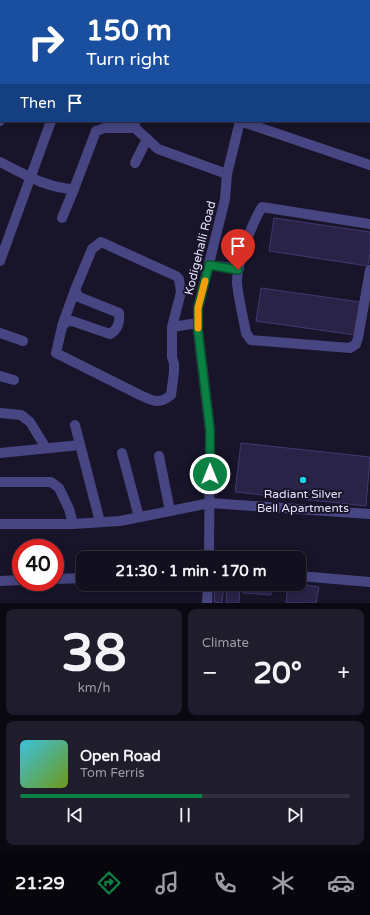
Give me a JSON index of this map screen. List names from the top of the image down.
{
  "streets": {
    "street": ["Kodigehalli Road"]
  },
  "places": ["Radiant Silver Bell Apartments"],
  "page": {
    "turn": ["150 m", "Turn right"],
    "then": "Then",
    "limit": "40",
    "trip": "21:30 · 1 min · 170 m",
    "tile": [
      ["38", "km/h"],
      "Climate"
    ],
    "heat": ["−", "20°", "+"],
    "song": ["Open Road", "Tom Ferris"],
    "tabs": "21:29"
  }
}
